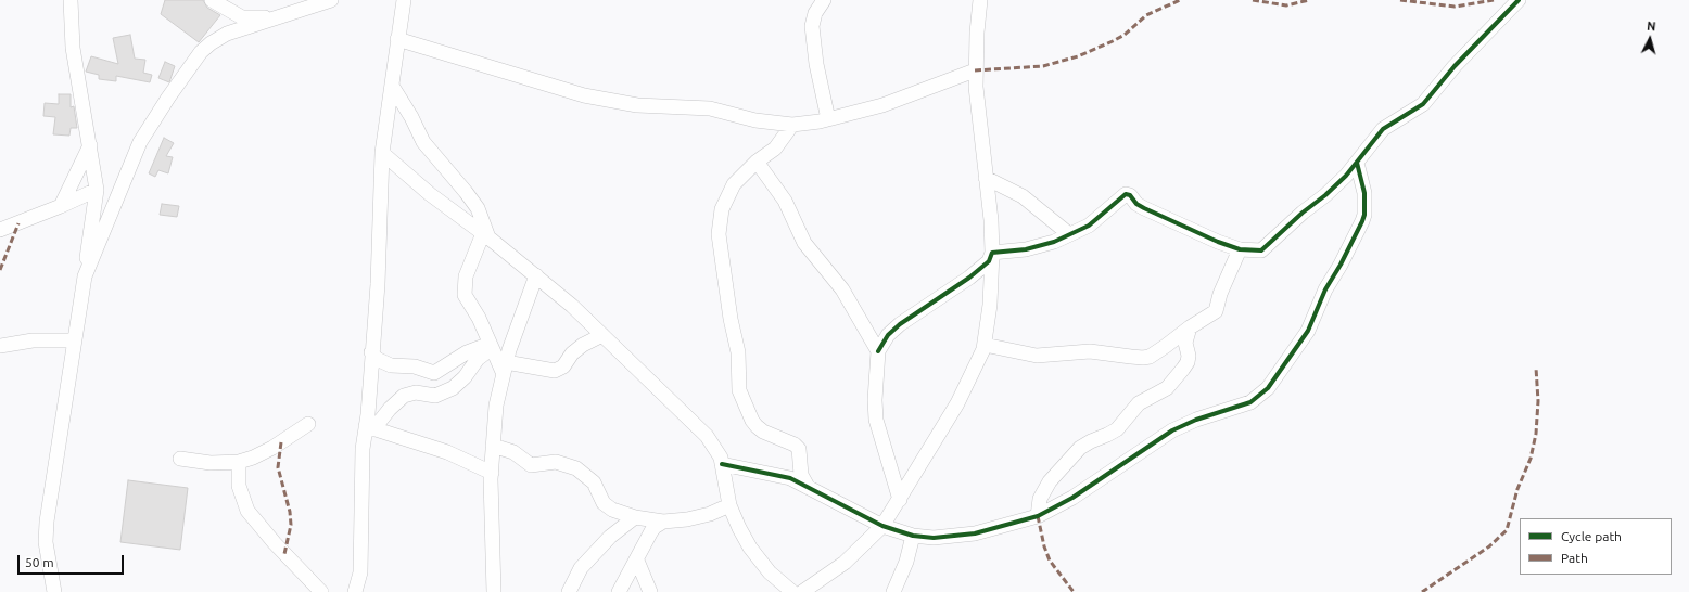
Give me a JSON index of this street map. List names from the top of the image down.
{
  "legend": ["Cycle path", "Path"],
  "scale_bar": "50 m",
  "north": "top"
}
